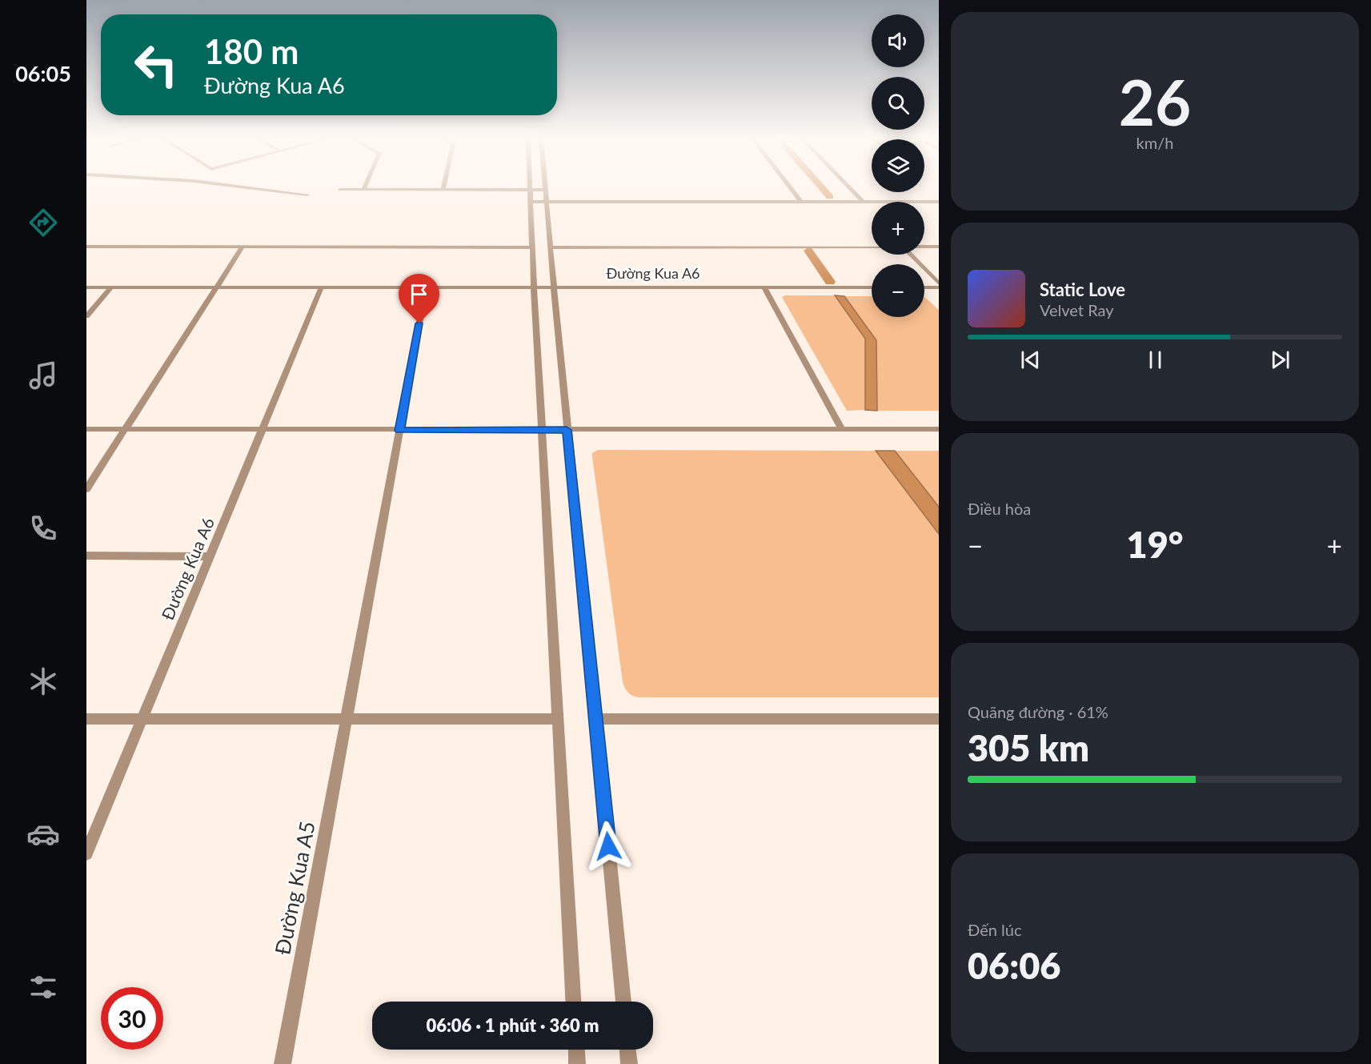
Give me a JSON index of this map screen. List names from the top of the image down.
{
  "streets": {
    "street": ["Đường Kua A6", "Đường Kua A5"]
  },
  "page": {
    "tabs": "06:05",
    "tile": [
      ["26", "km/h"],
      "Điều hòa",
      ["Quãng đường · 61%", "305 km"],
      ["Đến lúc", "06:06"]
    ],
    "map_buttons": ["+", "−"],
    "turn": ["180 m", "Đường Kua A6"],
    "song": ["Static Love", "Velvet Ray"],
    "heat": ["−", "19°", "+"],
    "limit": "30",
    "trip": "06:06 · 1 phút · 360 m"
  }
}
